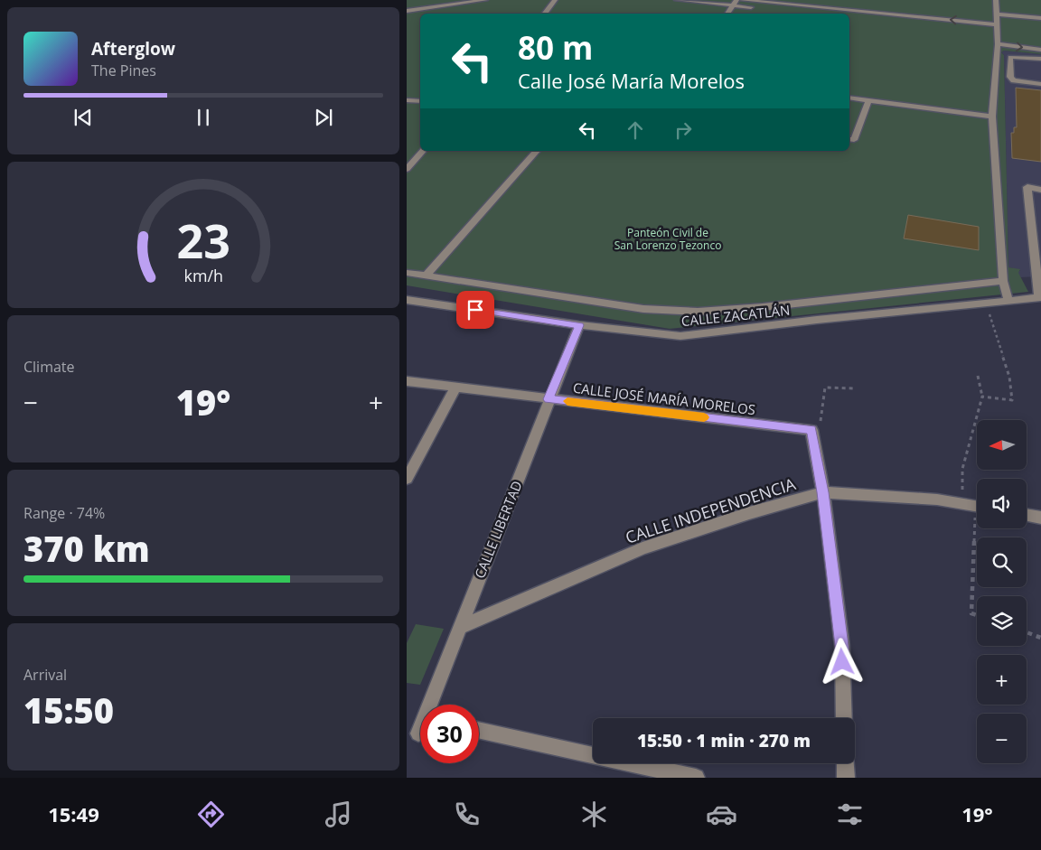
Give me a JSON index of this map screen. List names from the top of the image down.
{
  "streets": {
    "street": [
      "CALLE ZACATLÁN",
      "CALLE JOSÉ MARÍA MORELOS",
      "CALLE INDEPENDENCIA",
      "CALLE LIBERTAD"
    ]
  },
  "crossings": [
    ["CALLE ZACATLÁN", "CALLE LIBERTAD"],
    ["CALLE JOSÉ MARÍA MORELOS", "CALLE LIBERTAD"],
    ["CALLE INDEPENDENCIA", "CALLE LIBERTAD"]
  ],
  "parks": ["Panteón Civil de San Lorenzo Tezonco"],
  "north": "left",
  "page": {
    "turn": ["80 m", "Calle José María Morelos"],
    "song": ["Afterglow", "The Pines"],
    "tile": [
      "Climate",
      ["Range · 74%", "370 km"],
      ["Arrival", "15:50"]
    ],
    "heat": ["−", "19°", "+"],
    "map_buttons": ["+", "−"],
    "limit": "30",
    "trip": "15:50 · 1 min · 270 m",
    "tabs": ["15:49", "19°"],
    "gauge": ["23", "km/h"]
  }
}
